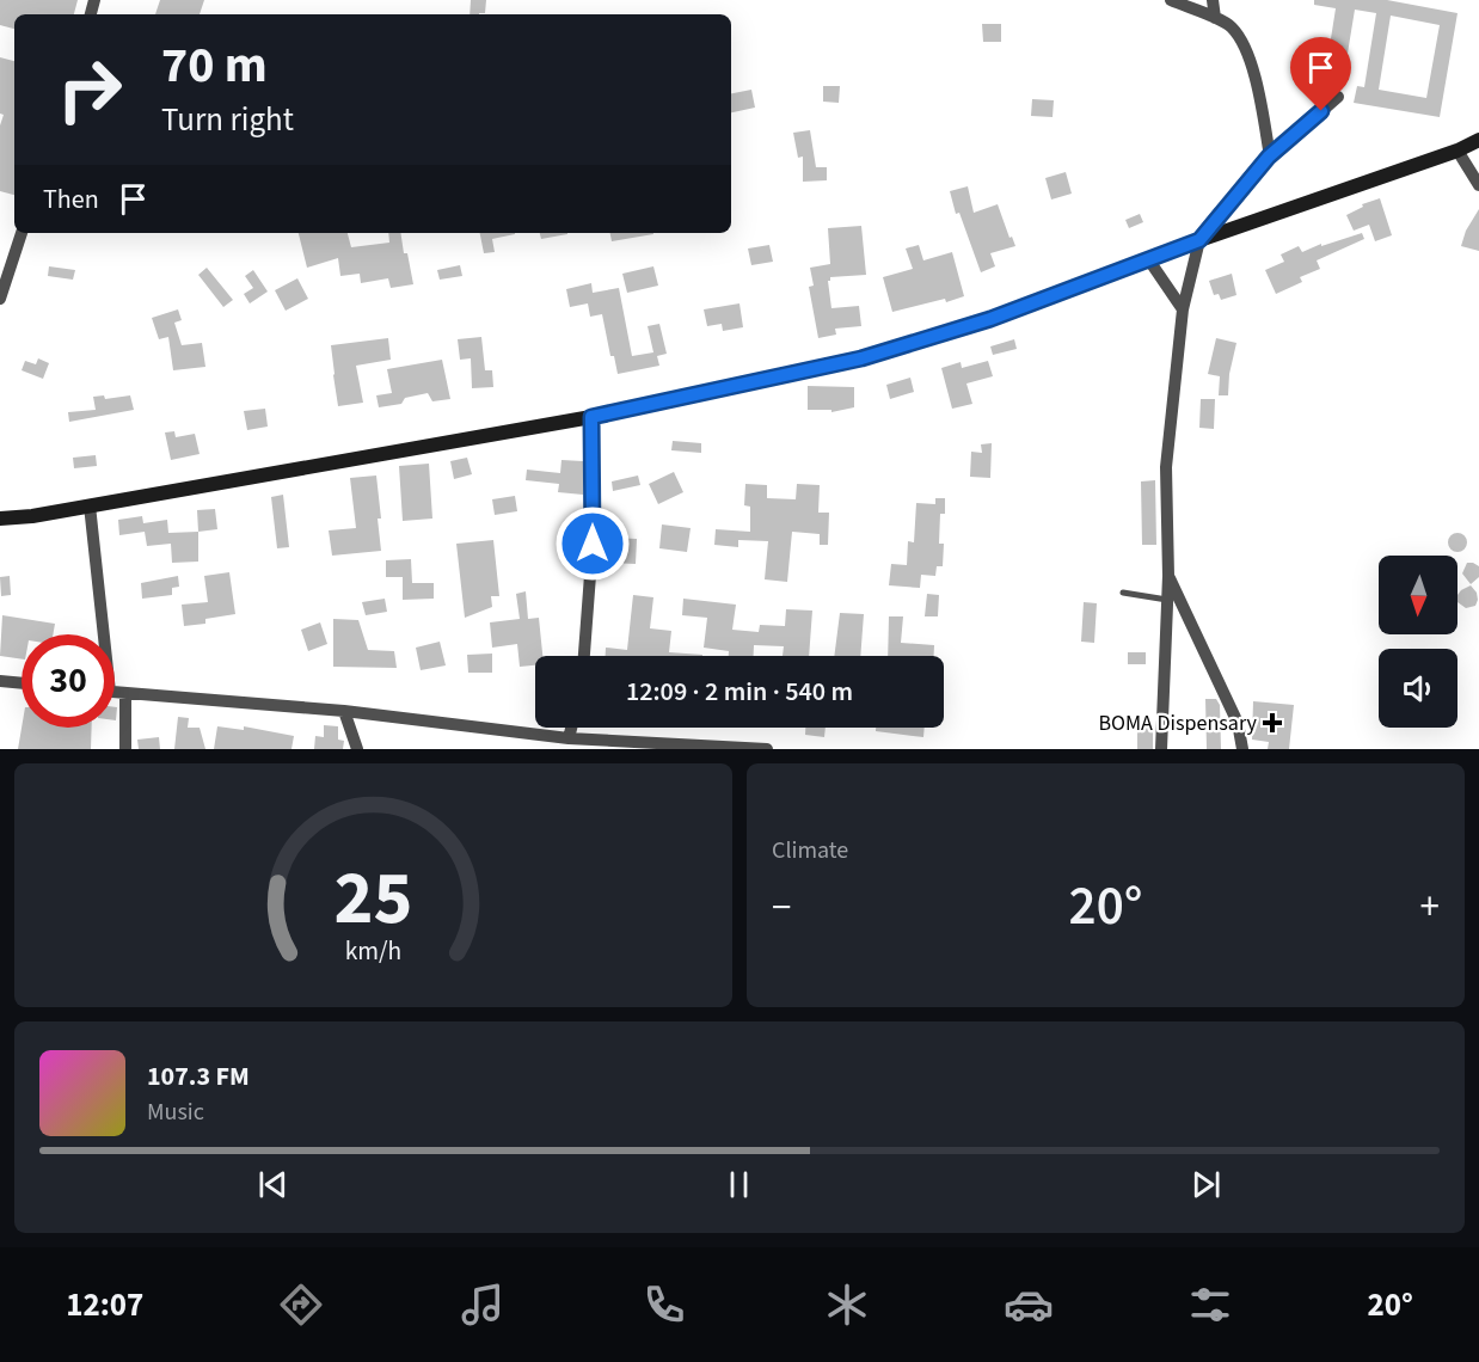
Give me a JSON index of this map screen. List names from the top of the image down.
{
  "places": {
    "health": ["BOMA Dispensary"]
  },
  "north": "bottom",
  "page": {
    "turn": ["70 m", "Turn right"],
    "then": "Then",
    "limit": "30",
    "trip": "12:09 · 2 min · 540 m",
    "tile": "Climate",
    "heat": ["−", "20°", "+"],
    "song": ["107.3 FM", "Music"],
    "tabs": ["12:07", "20°"],
    "gauge": ["25", "km/h"]
  }
}
